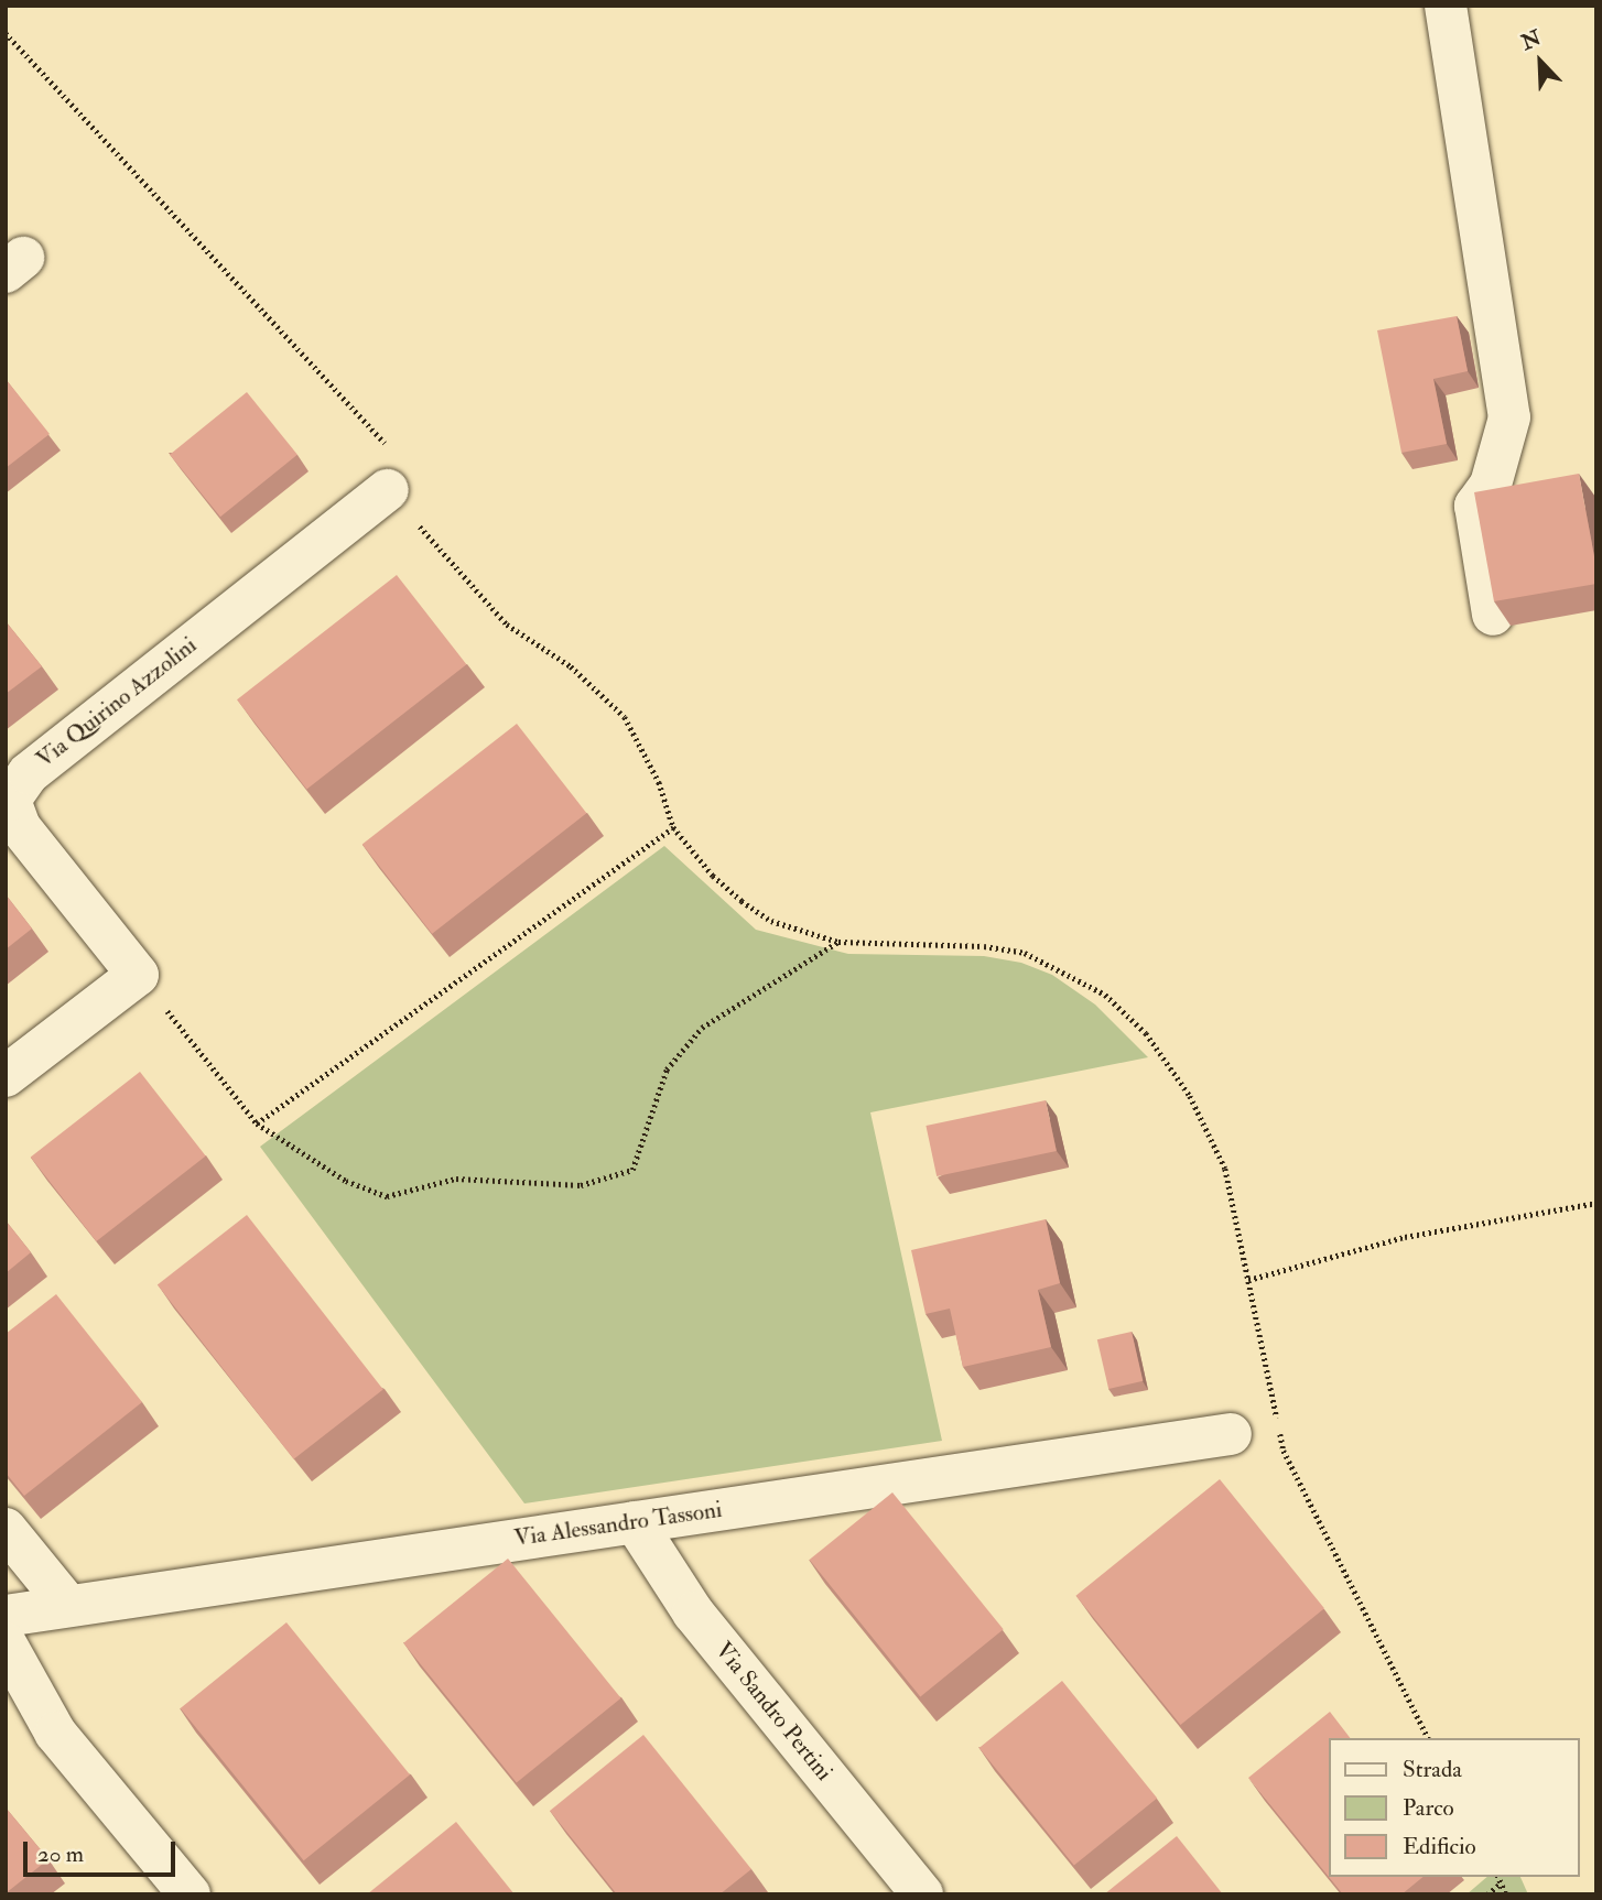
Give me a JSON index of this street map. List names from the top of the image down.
{
  "streets": {
    "street": ["Via Quirino Azzolini", "Via Alessandro Tassoni", "Via Sandro Pertini"]
  },
  "crossings": [
    ["Via Alessandro Tassoni", "Via Sandro Pertini"]
  ],
  "legend": ["Strada", "Parco", "Edificio"],
  "scale_bar": "20 m",
  "north": "top left"
}
